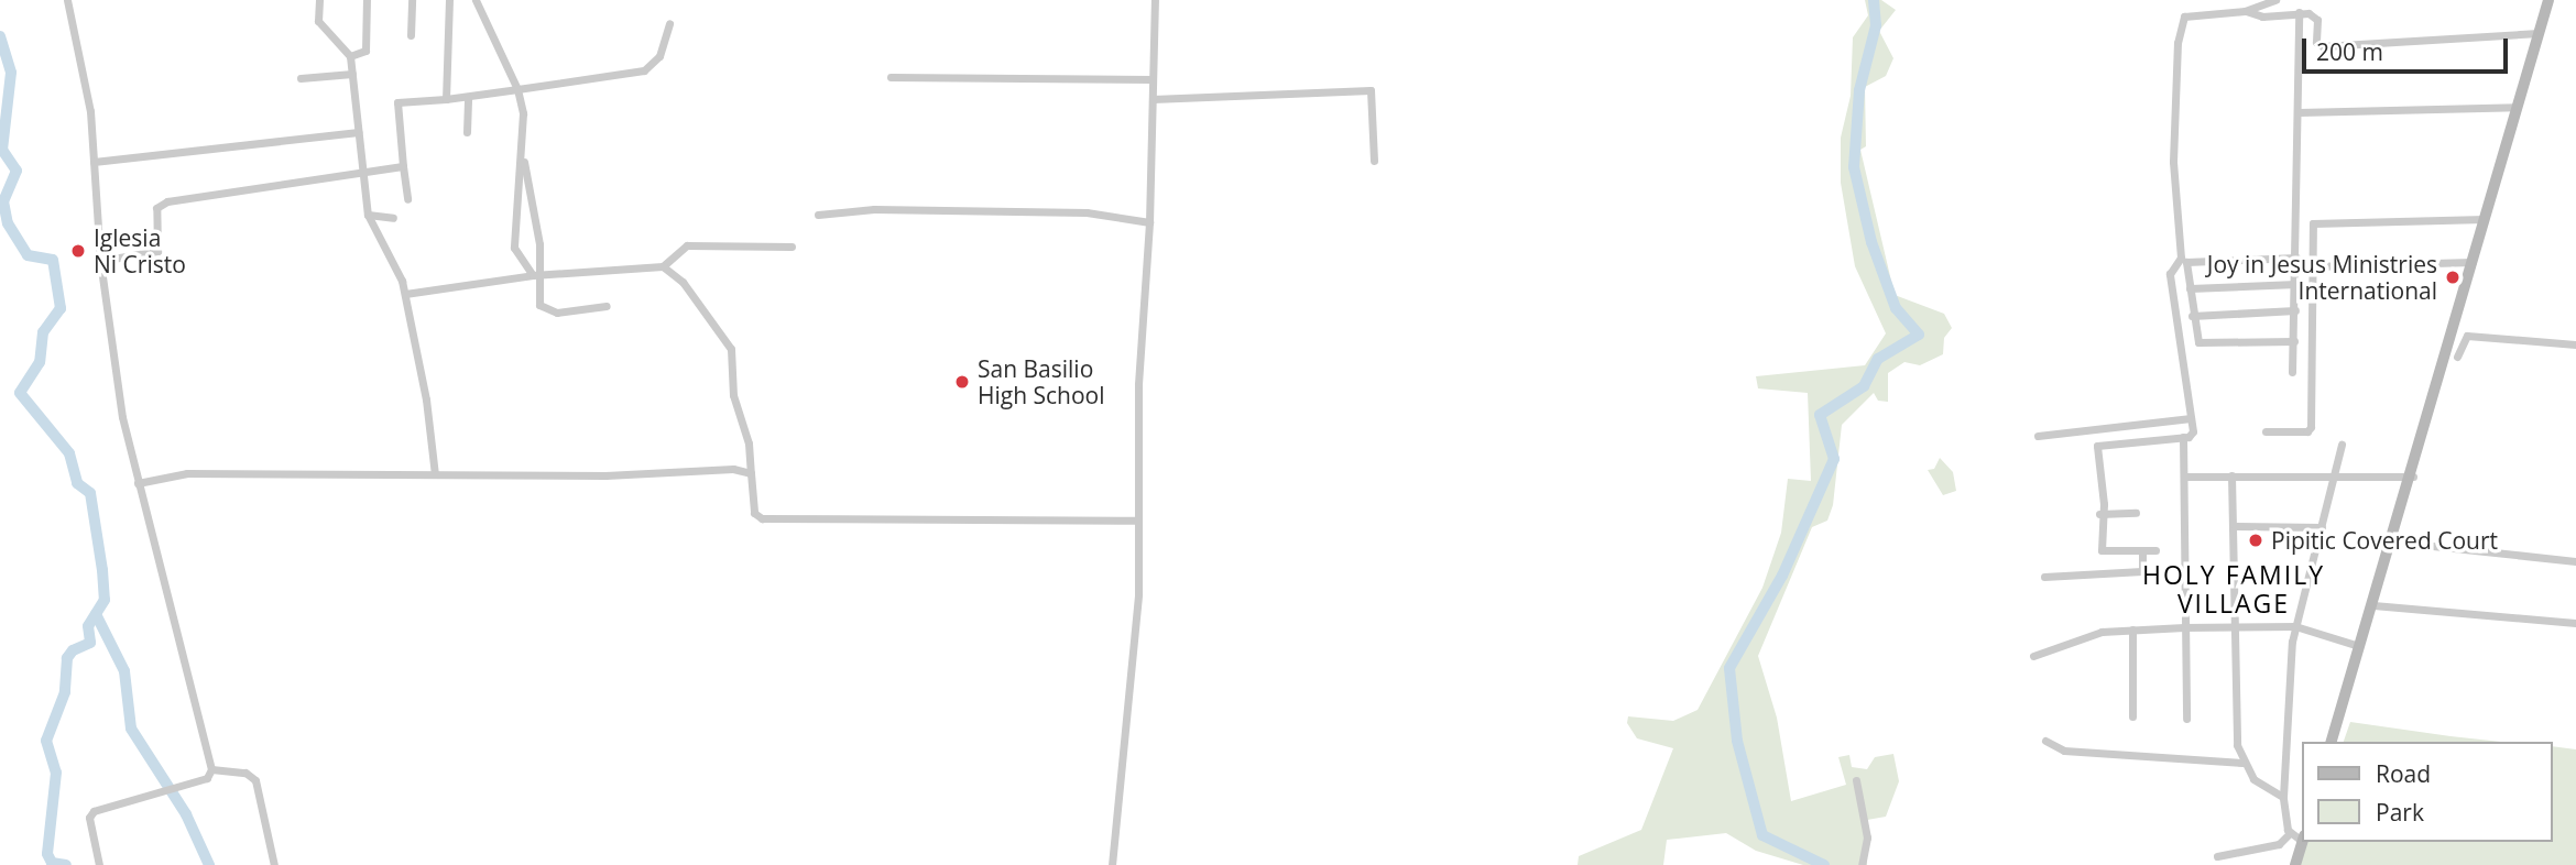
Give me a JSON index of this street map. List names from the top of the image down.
{
  "districts": ["HOLY FAMILY VILLAGE"],
  "places": [
    "Iglesia Ni Cristo",
    "Joy in Jesus Ministries International",
    "San Basilio High School",
    "Pipitic Covered Court"
  ],
  "legend": ["Road", "Park"],
  "scale_bar": "200 m"
}
